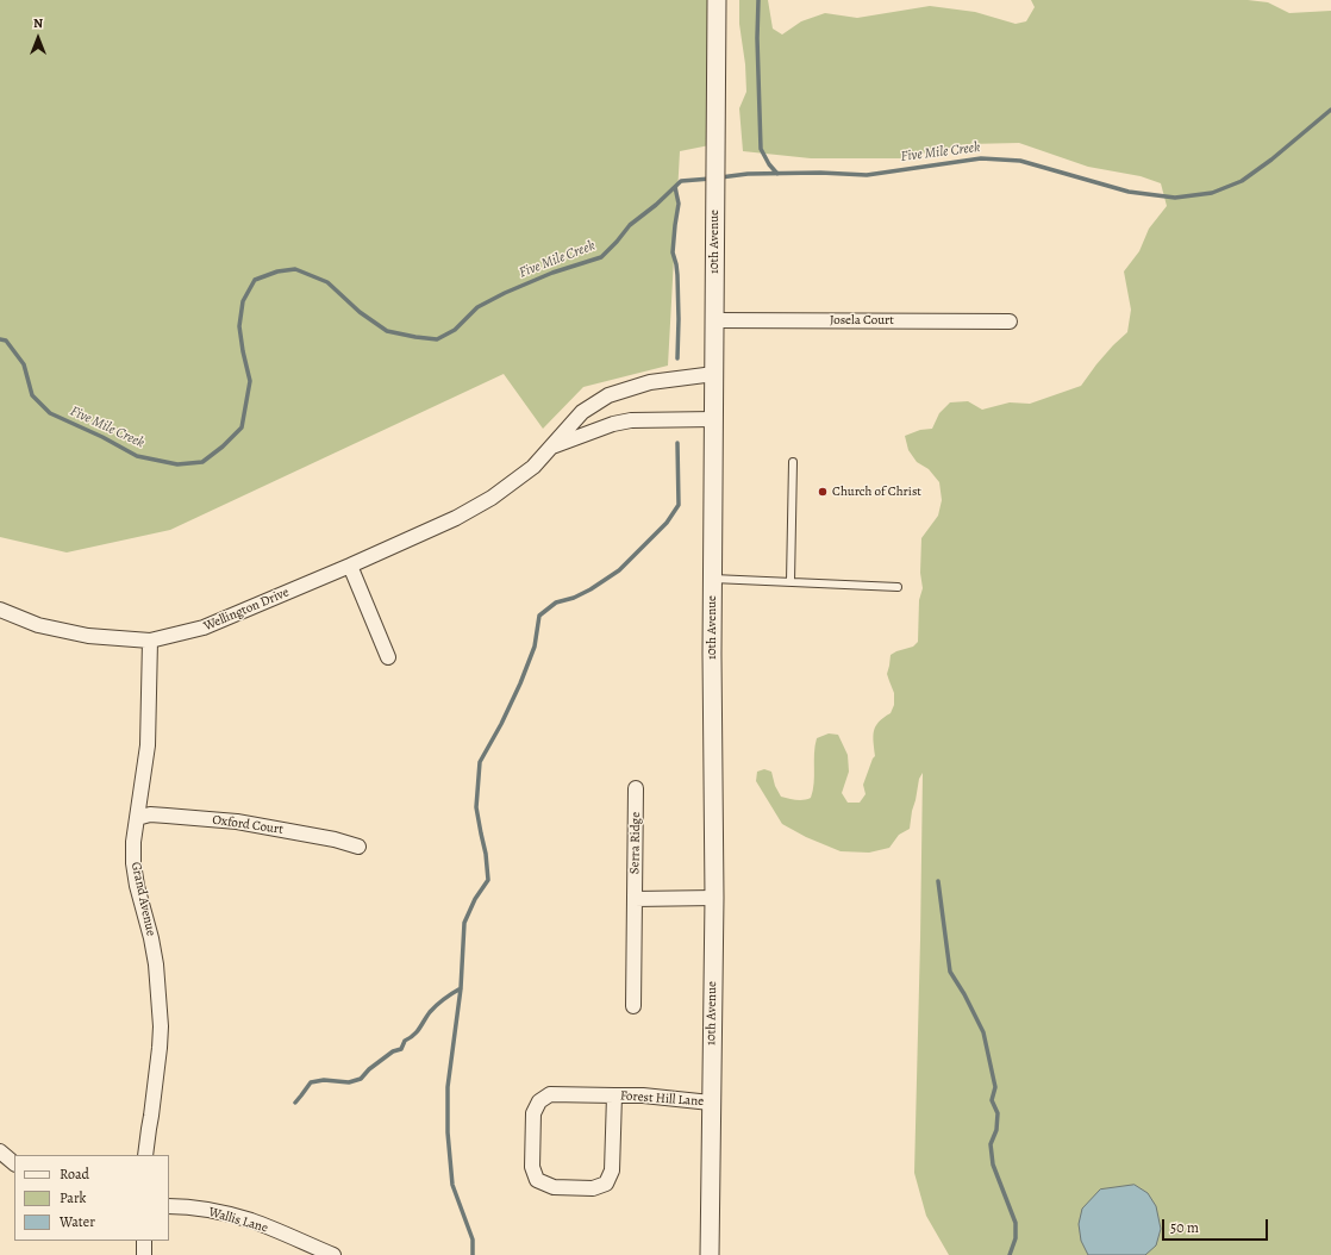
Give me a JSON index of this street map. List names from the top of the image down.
{
  "streets": {
    "street": [
      "10th Avenue",
      "Josela Court",
      "Wellington Drive",
      "Oxford Court",
      "Serra Ridge",
      "Grand Avenue",
      "Forest Hill Lane",
      "Wallis Lane"
    ]
  },
  "crossings": [
    ["10th Avenue", "Josela Court"],
    ["10th Avenue", "Wellington Drive"],
    ["10th Avenue", "Forest Hill Lane"],
    ["Wellington Drive", "Grand Avenue"],
    ["Oxford Court", "Grand Avenue"]
  ],
  "water": ["Five Mile Creek"],
  "places": ["Church of Christ"],
  "legend": ["Road", "Park", "Water"],
  "scale_bar": "50 m",
  "north": "top"
}
